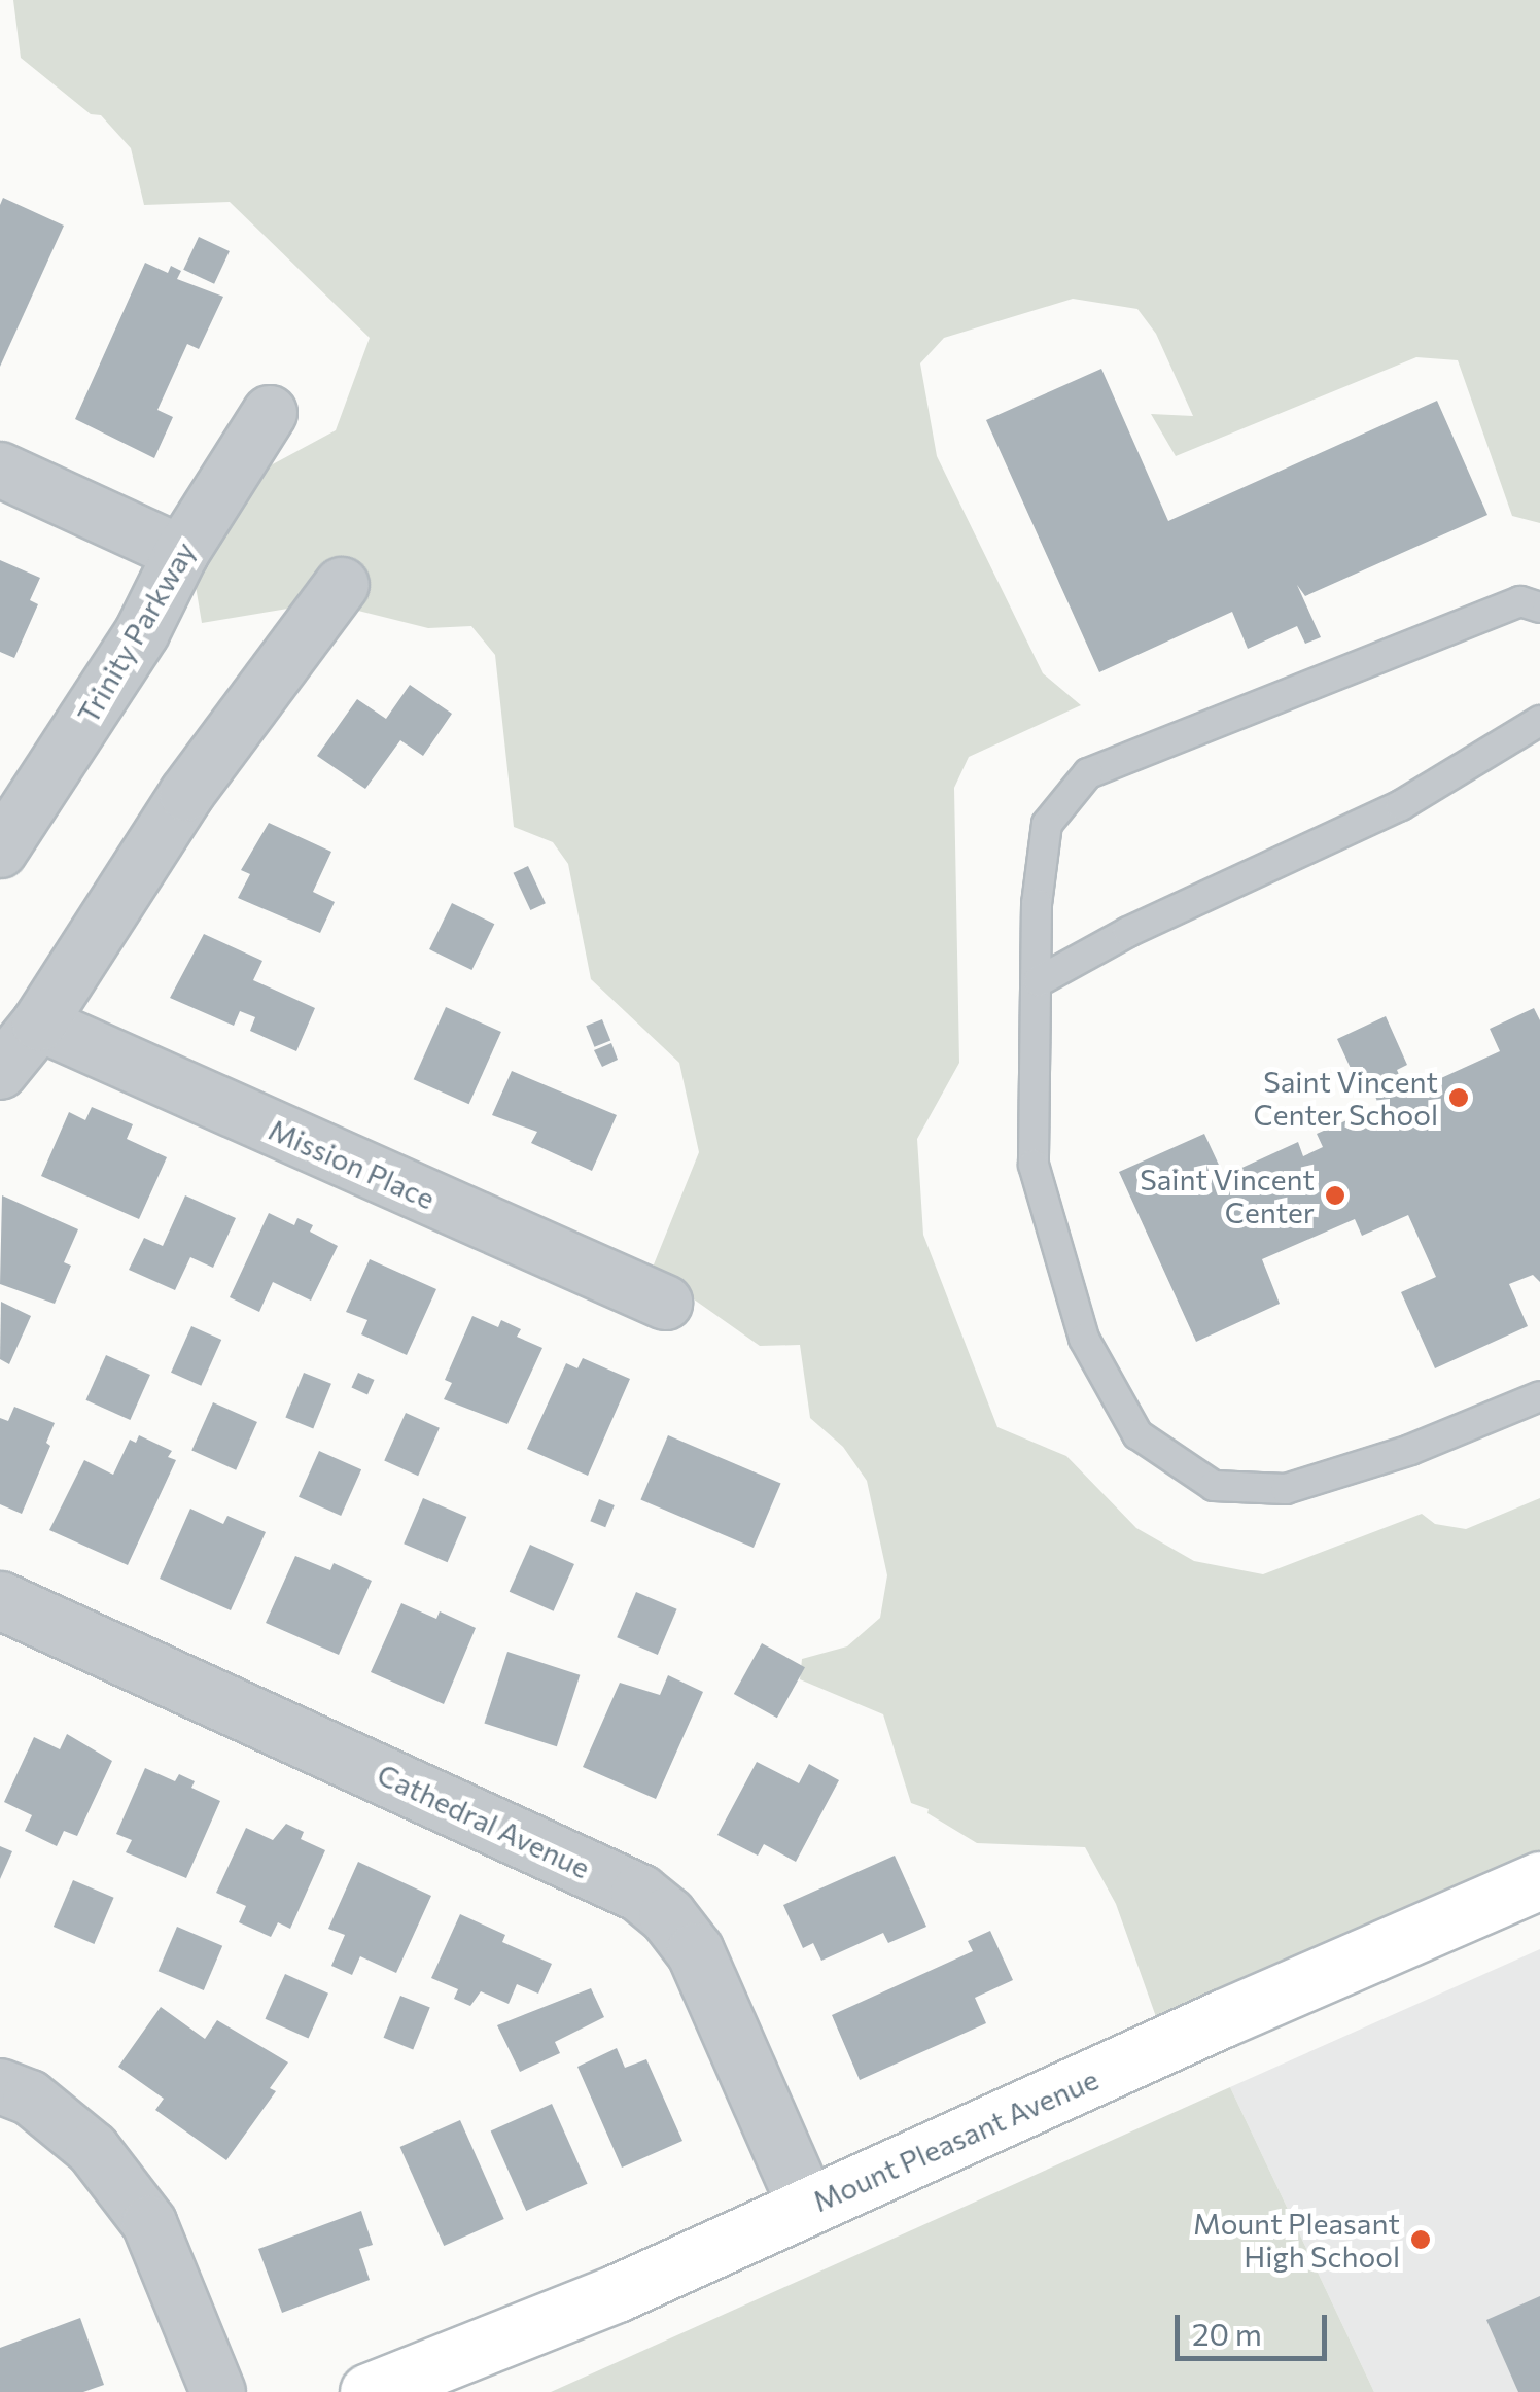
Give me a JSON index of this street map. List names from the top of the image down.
{
  "streets": {
    "main road": ["Mount Pleasant Avenue"],
    "street": ["Trinity Parkway", "Mission Place", "Cathedral Avenue"]
  },
  "crossings": [
    ["Cathedral Avenue", "Mount Pleasant Avenue"]
  ],
  "places": ["Saint Vincent Center School", "Saint Vincent Center", "Mount Pleasant High School"],
  "scale_bar": "20 m"
}
